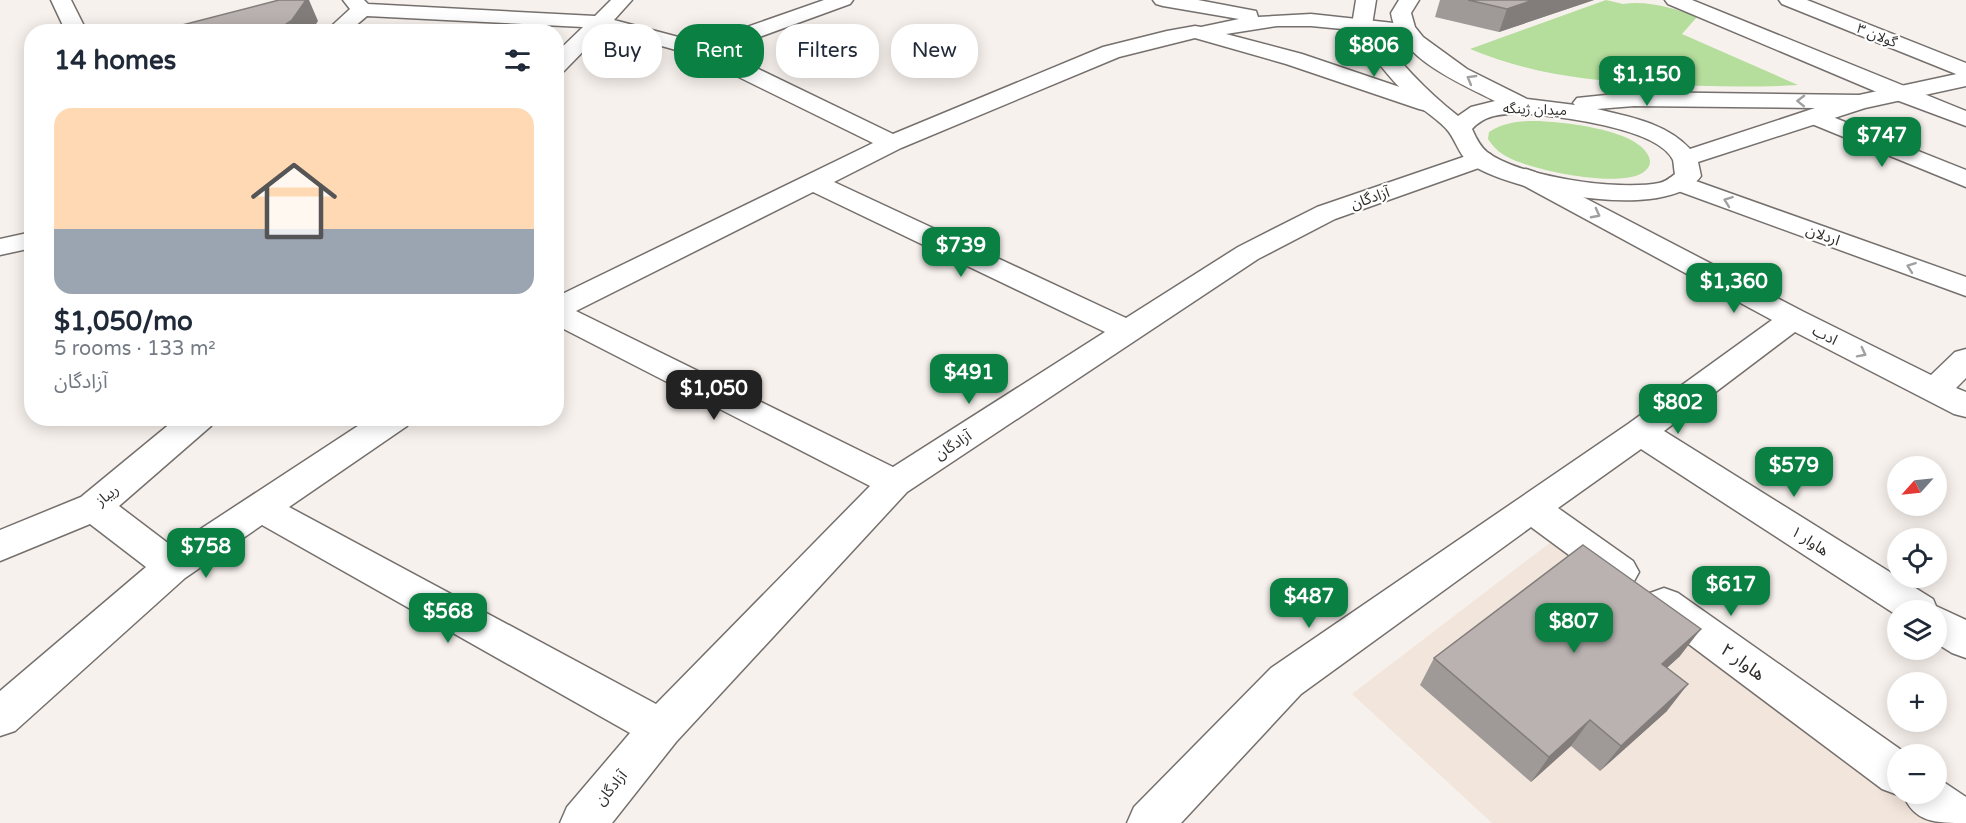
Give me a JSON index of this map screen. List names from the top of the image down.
{
  "streets": {
    "street": [
      "گولان ۳",
      "میدان ژینگه",
      "آزادگان",
      "اردلان",
      "ادب",
      "ریباز",
      "هاوار ۱",
      "هاوار ۲"
    ]
  },
  "crossings": [
    ["میدان ژینگه", "اردلان"]
  ],
  "north": "bottom left",
  "page": {
    "chip": [
      "Buy",
      "Rent",
      "Filters",
      "New"
    ],
    "heading": "14 homes",
    "price": [
      "$806",
      "$1,150",
      "$747",
      "$739",
      "$1,360",
      "$491",
      "$1,050",
      "$802",
      "$579",
      "$758",
      "$617",
      "$487",
      "$568",
      "$807"
    ],
    "list": [
      {
        "name": "$1,050/mo",
        "note": "5 rooms · 133 m² · آزادگان"
      }
    ],
    "map_buttons": ["+", "−"]
  }
}
